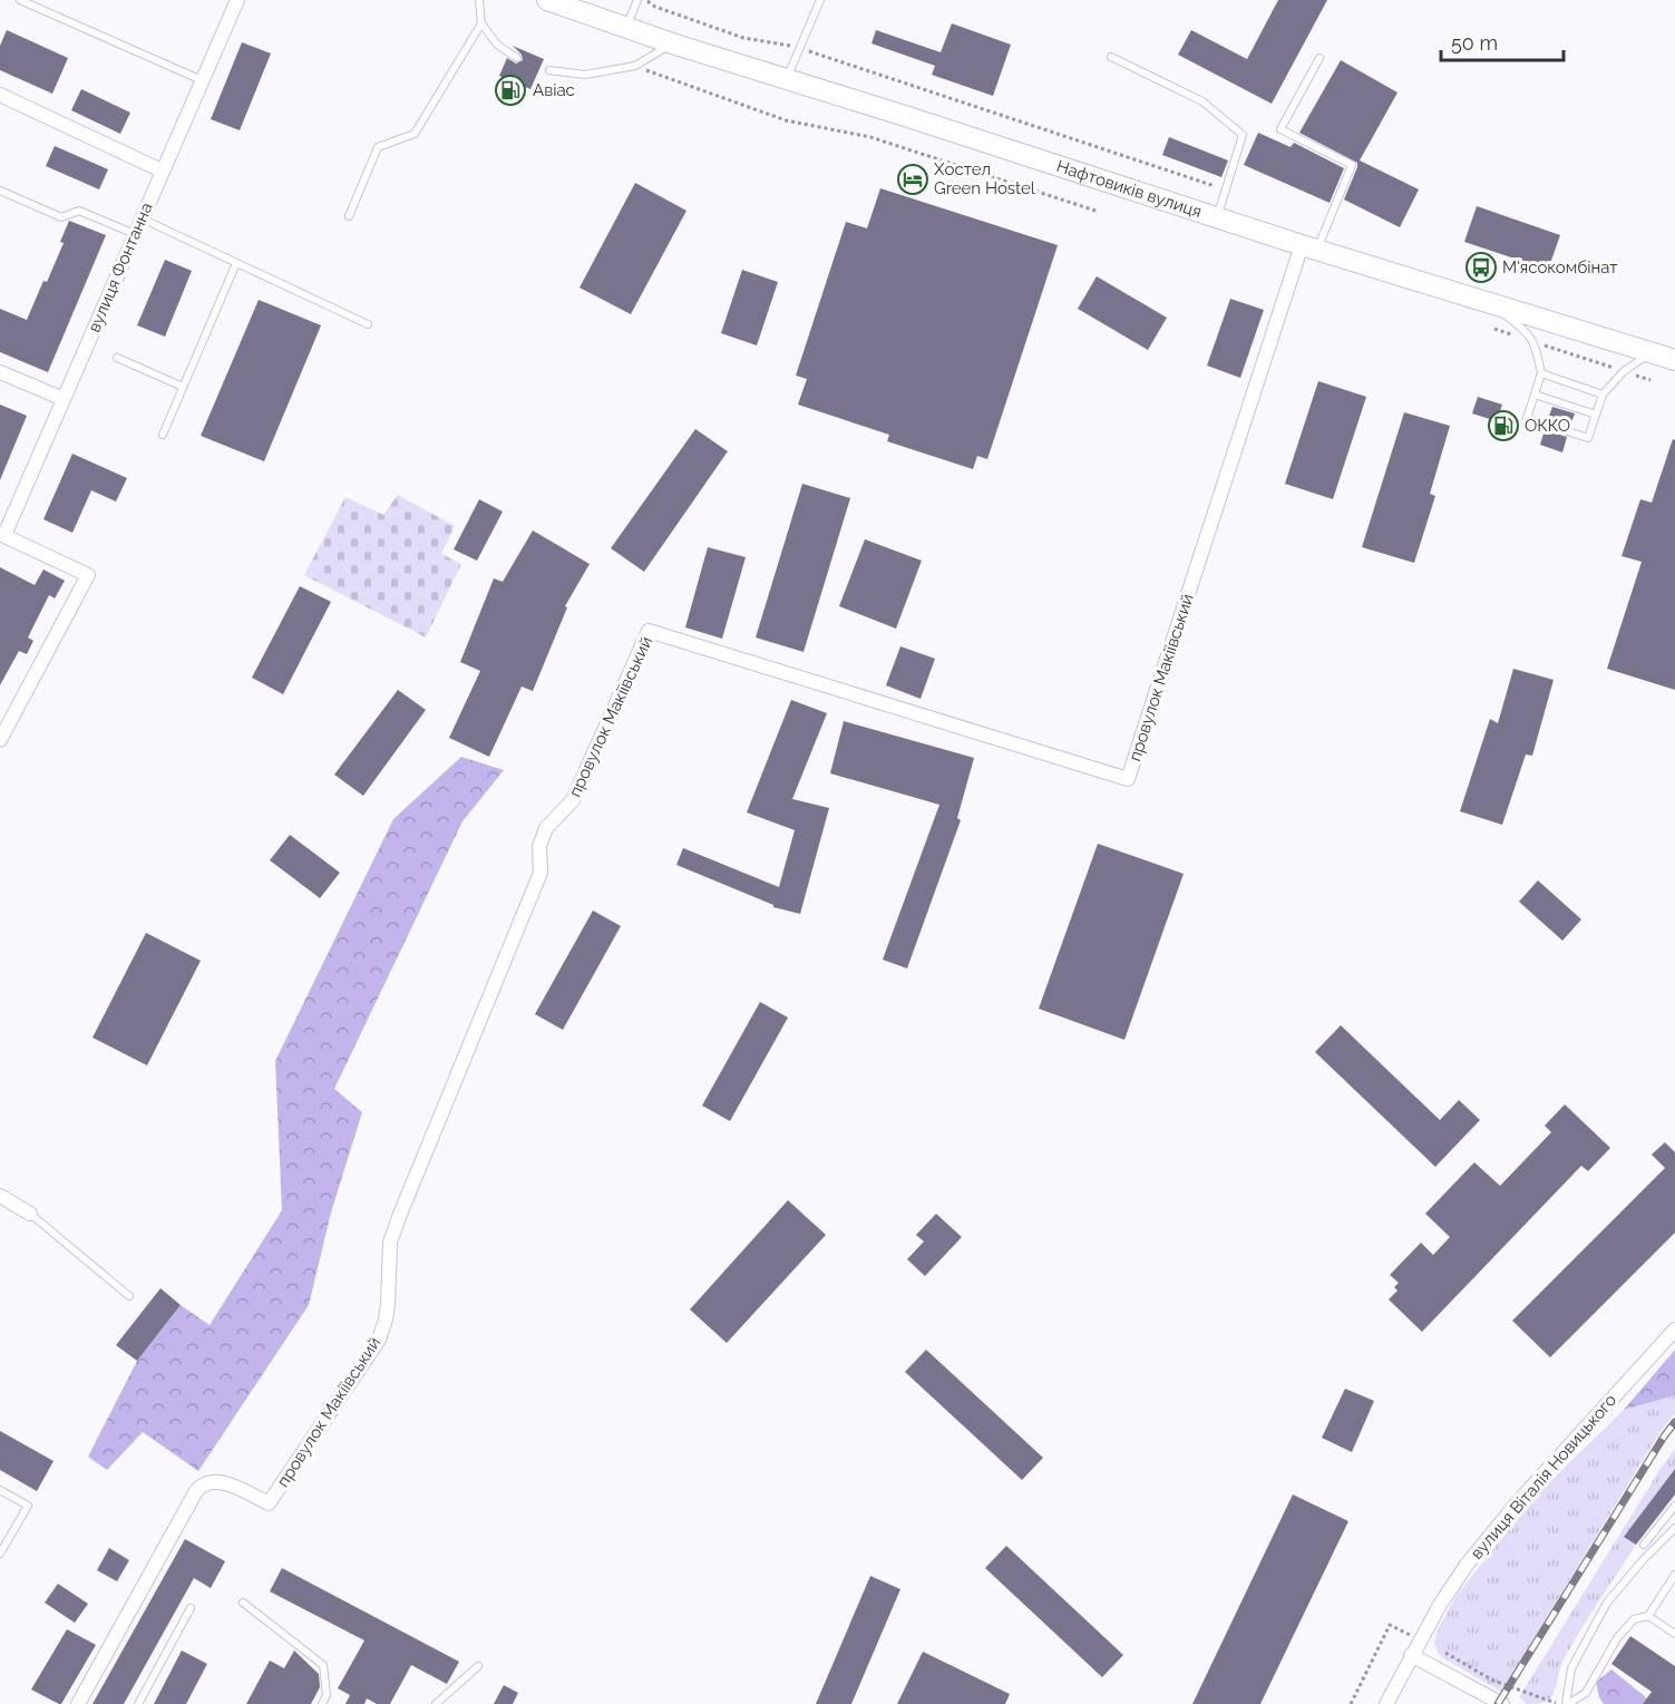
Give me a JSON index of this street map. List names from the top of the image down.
{
  "streets": {
    "street": [
      "Нафтовиків вулиця",
      "вулиця Фонтанна",
      "провулок Макіївський",
      "вулиця Віталія Новицького"
    ]
  },
  "crossings": [
    ["Нафтовиків вулиця", "провулок Макіївський"]
  ],
  "places": {
    "fuel station": ["Авіас", "ОККО"],
    "hotel": ["Хостел Green Hostel"],
    "bus stop": ["М'ясокомбінат"]
  },
  "scale_bar": "50 m"
}
